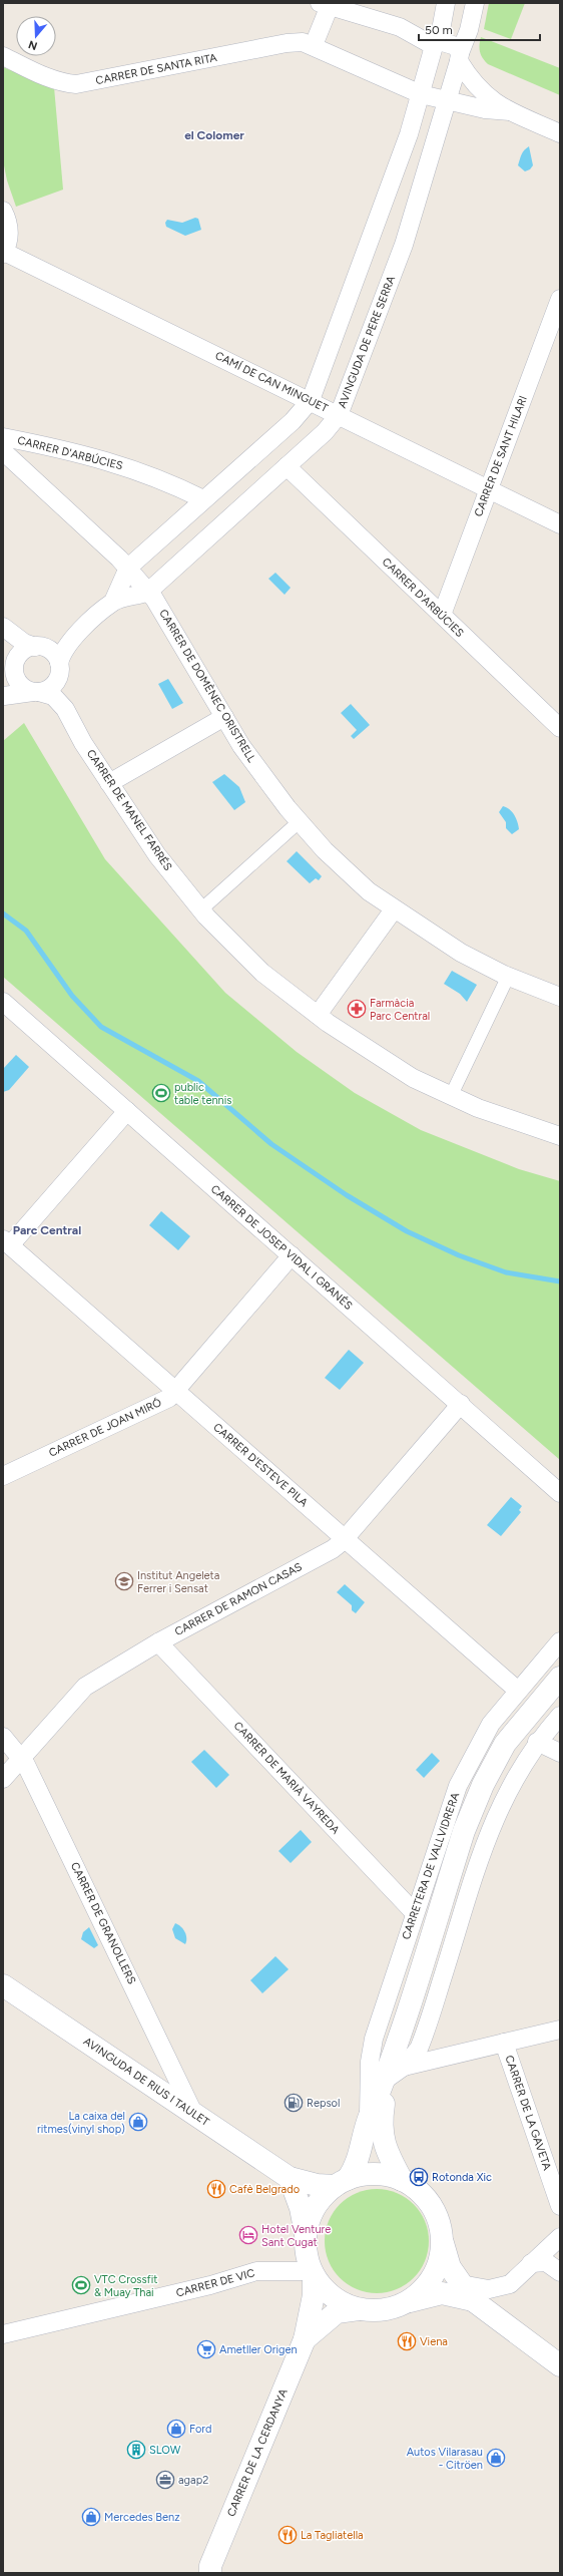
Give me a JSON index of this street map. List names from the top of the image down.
{
  "streets": {
    "main road": ["CARRETERA DE VALLVIDRERA", "AVINGUDA DE RIUS I TAULET", "CARRER DE LA CERDANYA"],
    "street": [
      "CARRER DE SANTA RITA",
      "AVINGUDA DE PERE SERRA",
      "CAMÍ DE CAN MINGUET",
      "CARRER D'ARBÚCIES",
      "CARRER DE SANT HILARI",
      "CARRER DE DOMÈNEC ORISTRELL",
      "CARRER DE MANEL FARRÉS",
      "CARRER DE JOSEP VIDAL I GRANÉS",
      "CARRER DE JOAN MIRÓ",
      "CARRER D'ESTEVE PILA",
      "CARRER DE RAMON CASAS",
      "CARRER DE MARIÀ VAYREDA",
      "CARRER DE GRANOLLERS",
      "CARRER DE LA GAVETA",
      "CARRER DE VIC"
    ]
  },
  "crossings": [
    ["CARRER DE SANTA RITA", "AVINGUDA DE PERE SERRA"],
    ["AVINGUDA DE PERE SERRA", "CAMÍ DE CAN MINGUET"],
    ["AVINGUDA DE PERE SERRA", "CARRER D'ARBÚCIES"],
    ["AVINGUDA DE PERE SERRA", "CARRER DE DOMÈNEC ORISTRELL"],
    ["AVINGUDA DE PERE SERRA", "CARRER DE MANEL FARRÉS"],
    ["CAMÍ DE CAN MINGUET", "CARRER DE SANT HILARI"],
    ["CARRER D'ARBÚCIES", "CARRER DE SANT HILARI"],
    ["CARRER DE JOSEP VIDAL I GRANÉS", "CARRER DE JOAN MIRÓ"],
    ["CARRER DE JOSEP VIDAL I GRANÉS", "CARRER DE RAMON CASAS"],
    ["CARRER DE JOAN MIRÓ", "CARRER D'ESTEVE PILA"],
    ["CARRER D'ESTEVE PILA", "CARRER DE RAMON CASAS"],
    ["CARRER D'ESTEVE PILA", "CARRETERA DE VALLVIDRERA"],
    ["CARRER DE RAMON CASAS", "CARRER DE MARIÀ VAYREDA"],
    ["CARRER DE RAMON CASAS", "CARRER DE GRANOLLERS"],
    ["CARRER DE MARIÀ VAYREDA", "CARRETERA DE VALLVIDRERA"],
    ["CARRETERA DE VALLVIDRERA", "AVINGUDA DE RIUS I TAULET"],
    ["CARRETERA DE VALLVIDRERA", "CARRER DE VIC"],
    ["CARRETERA DE VALLVIDRERA", "CARRER DE LA CERDANYA"],
    ["CARRER DE GRANOLLERS", "AVINGUDA DE RIUS I TAULET"],
    ["AVINGUDA DE RIUS I TAULET", "CARRER DE VIC"],
    ["AVINGUDA DE RIUS I TAULET", "CARRER DE LA CERDANYA"],
    ["CARRER DE VIC", "CARRER DE LA CERDANYA"]
  ],
  "districts": ["el Colomer", "Parc Central"],
  "places": {
    "pharmacy": ["Farmàcia Parc Central"],
    "sports": ["public table tennis", "VTC Crossfit & Muay Thai"],
    "school or university": ["Institut Angeleta Ferrer i Sensat"],
    "fuel station": ["Repsol"],
    "shop": [
      "La caixa del ritmes(vinyl shop)",
      "Ford",
      "Autos Vilarasau - Citröen",
      "Mercedes Benz"
    ],
    "bus stop": ["Rotonda Xic"],
    "restaurant": ["Cafè Belgrado", "Viena", "La Tagliatella"],
    "hotel": ["Hotel Venture Sant Cugat"],
    "supermarket": ["Ametller Origen"],
    "building": ["SLOW"],
    "office": ["agap2"]
  },
  "scale_bar": "50 m",
  "north": "bottom"
}
